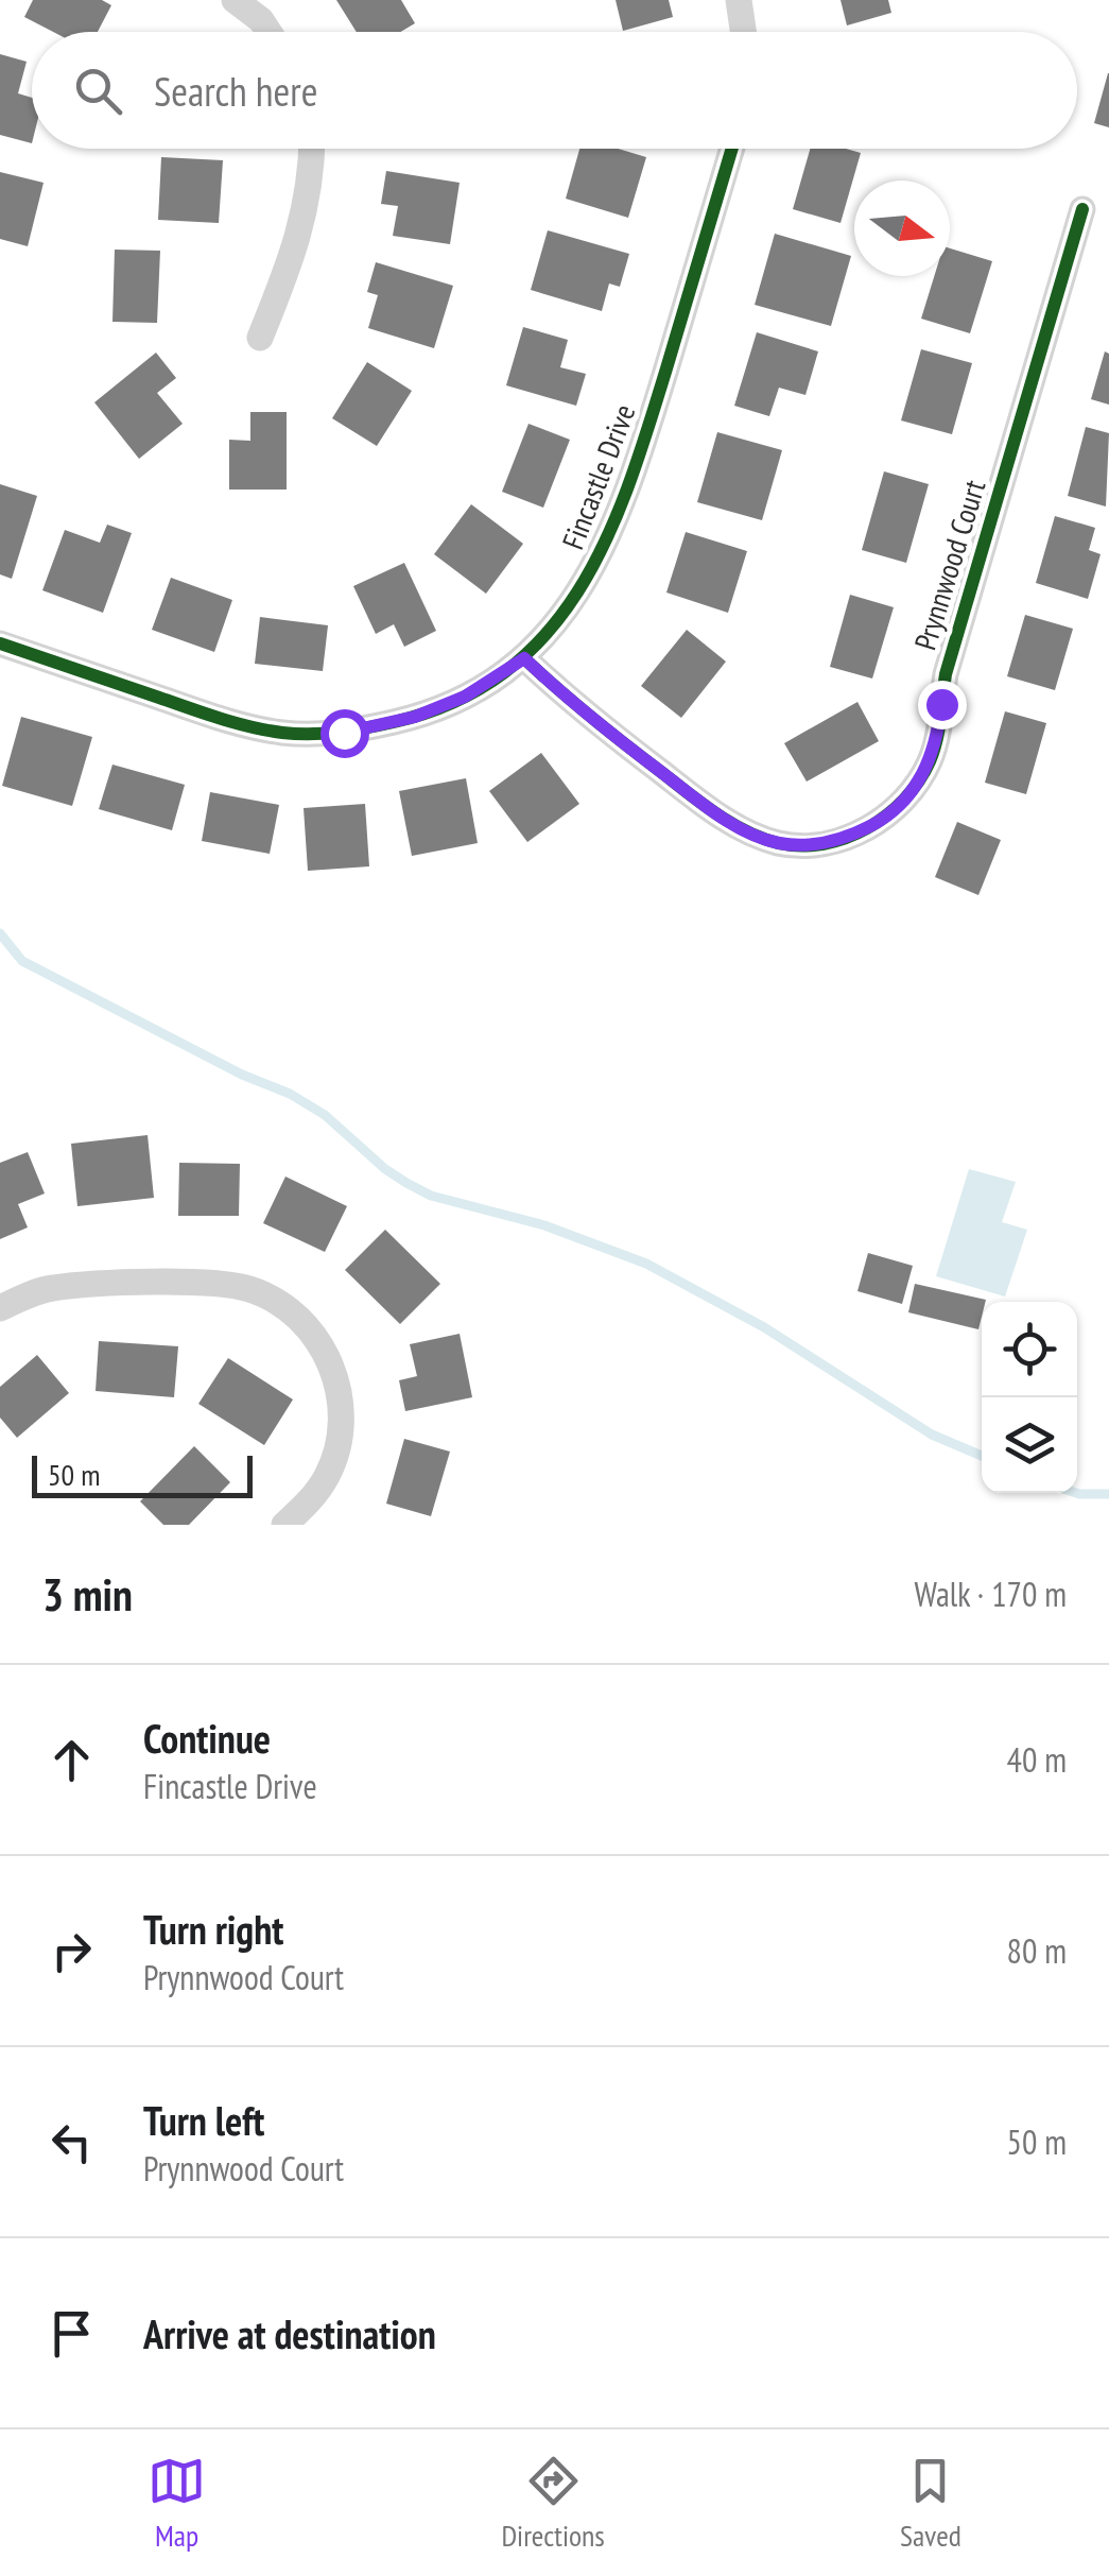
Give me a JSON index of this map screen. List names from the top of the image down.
{
  "streets": {
    "street": ["Fincastle Drive", "Prynnwood Court"]
  },
  "crossings": [
    ["Fincastle Drive", "Prynnwood Court"]
  ],
  "scale_bar": "50 m",
  "north": "right",
  "page": {
    "search": "Search here",
    "scale": "50 m",
    "heading": ["3 min", "Walk · 170 m"],
    "list": [
      ["Continue", "Fincastle Drive", "40 m"],
      ["Turn right", "Prynnwood Court", "80 m"],
      ["Turn left", "Prynnwood Court", "50 m"],
      "Arrive at destination"
    ],
    "nav": ["Map", "Directions", "Saved"]
  }
}
